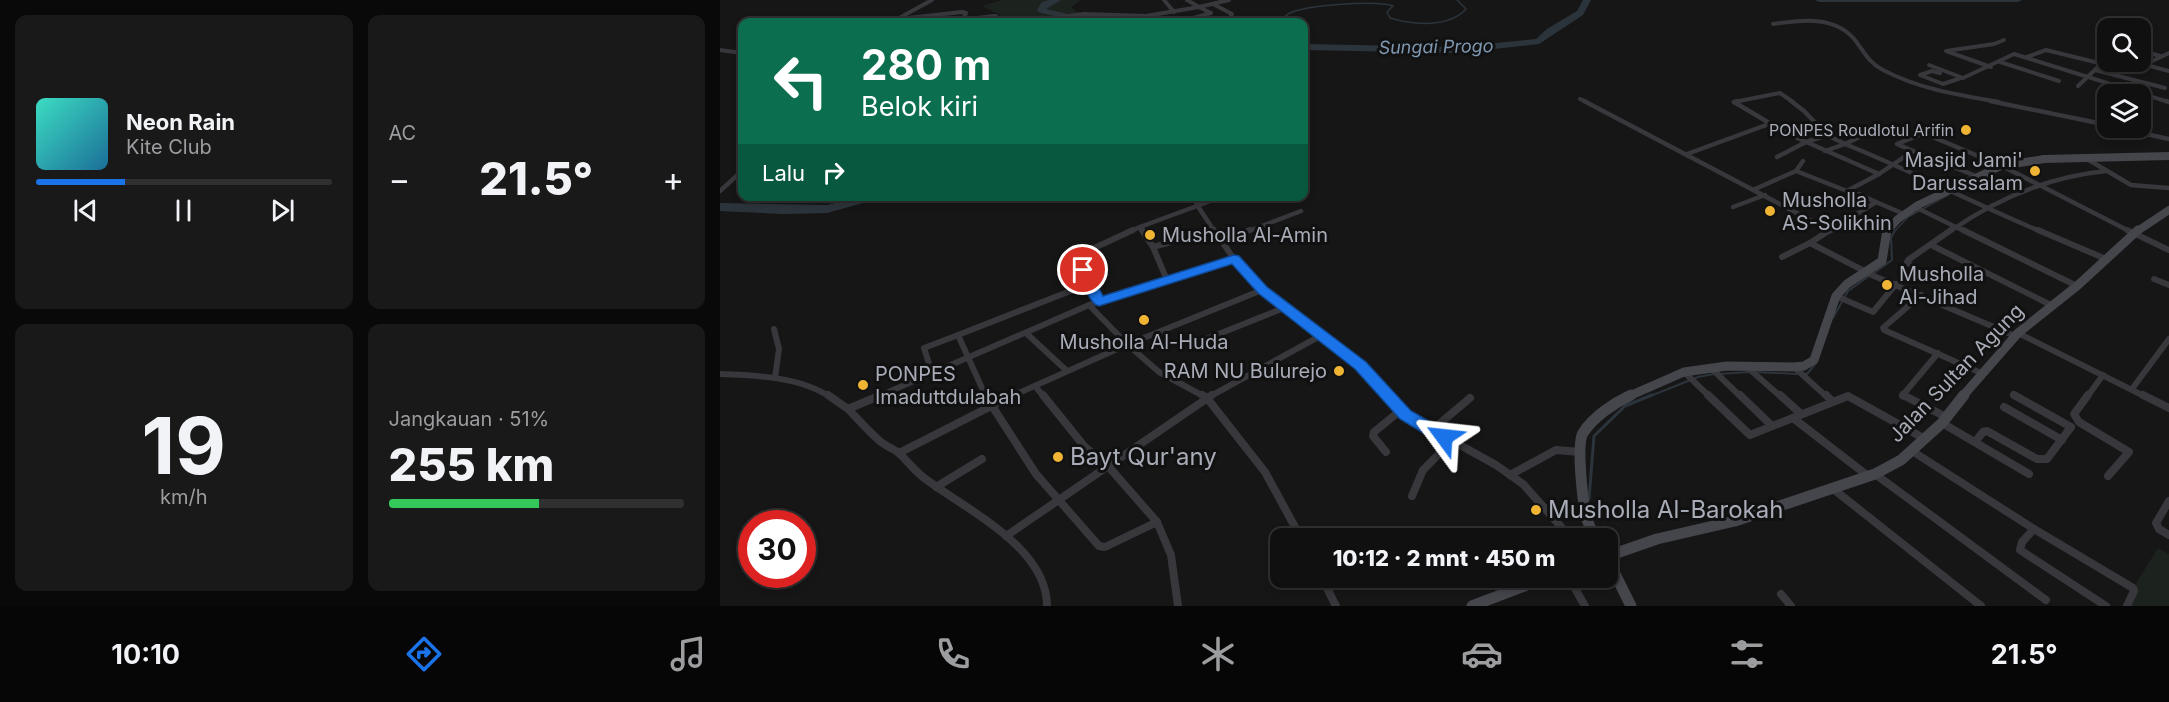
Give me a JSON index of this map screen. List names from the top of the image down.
{
  "streets": {
    "main road": ["Jalan Sultan Agung"]
  },
  "water": ["Sungai Progo"],
  "places": [
    "PONPES Roudlotul Arifin",
    "Masjid Jami' Darussalam",
    "Musholla AS-Solikhin",
    "Musholla Al-Amin",
    "Musholla Al-Jihad",
    "Musholla Al-Huda",
    "RAM NU Bulurejo",
    "PONPES Imaduttdulabah",
    "Bayt Qur'any",
    "Musholla Al-Barokah"
  ],
  "page": {
    "tile": [
      "AC",
      ["19", "km/h"],
      ["Jangkauan · 51%", "255 km"]
    ],
    "turn": ["280 m", "Belok kiri"],
    "song": ["Neon Rain", "Kite Club"],
    "then": "Lalu",
    "heat": ["−", "21.5°", "+"],
    "limit": "30",
    "trip": "10:12 · 2 mnt · 450 m",
    "tabs": ["10:10", "21.5°"]
  }
}
